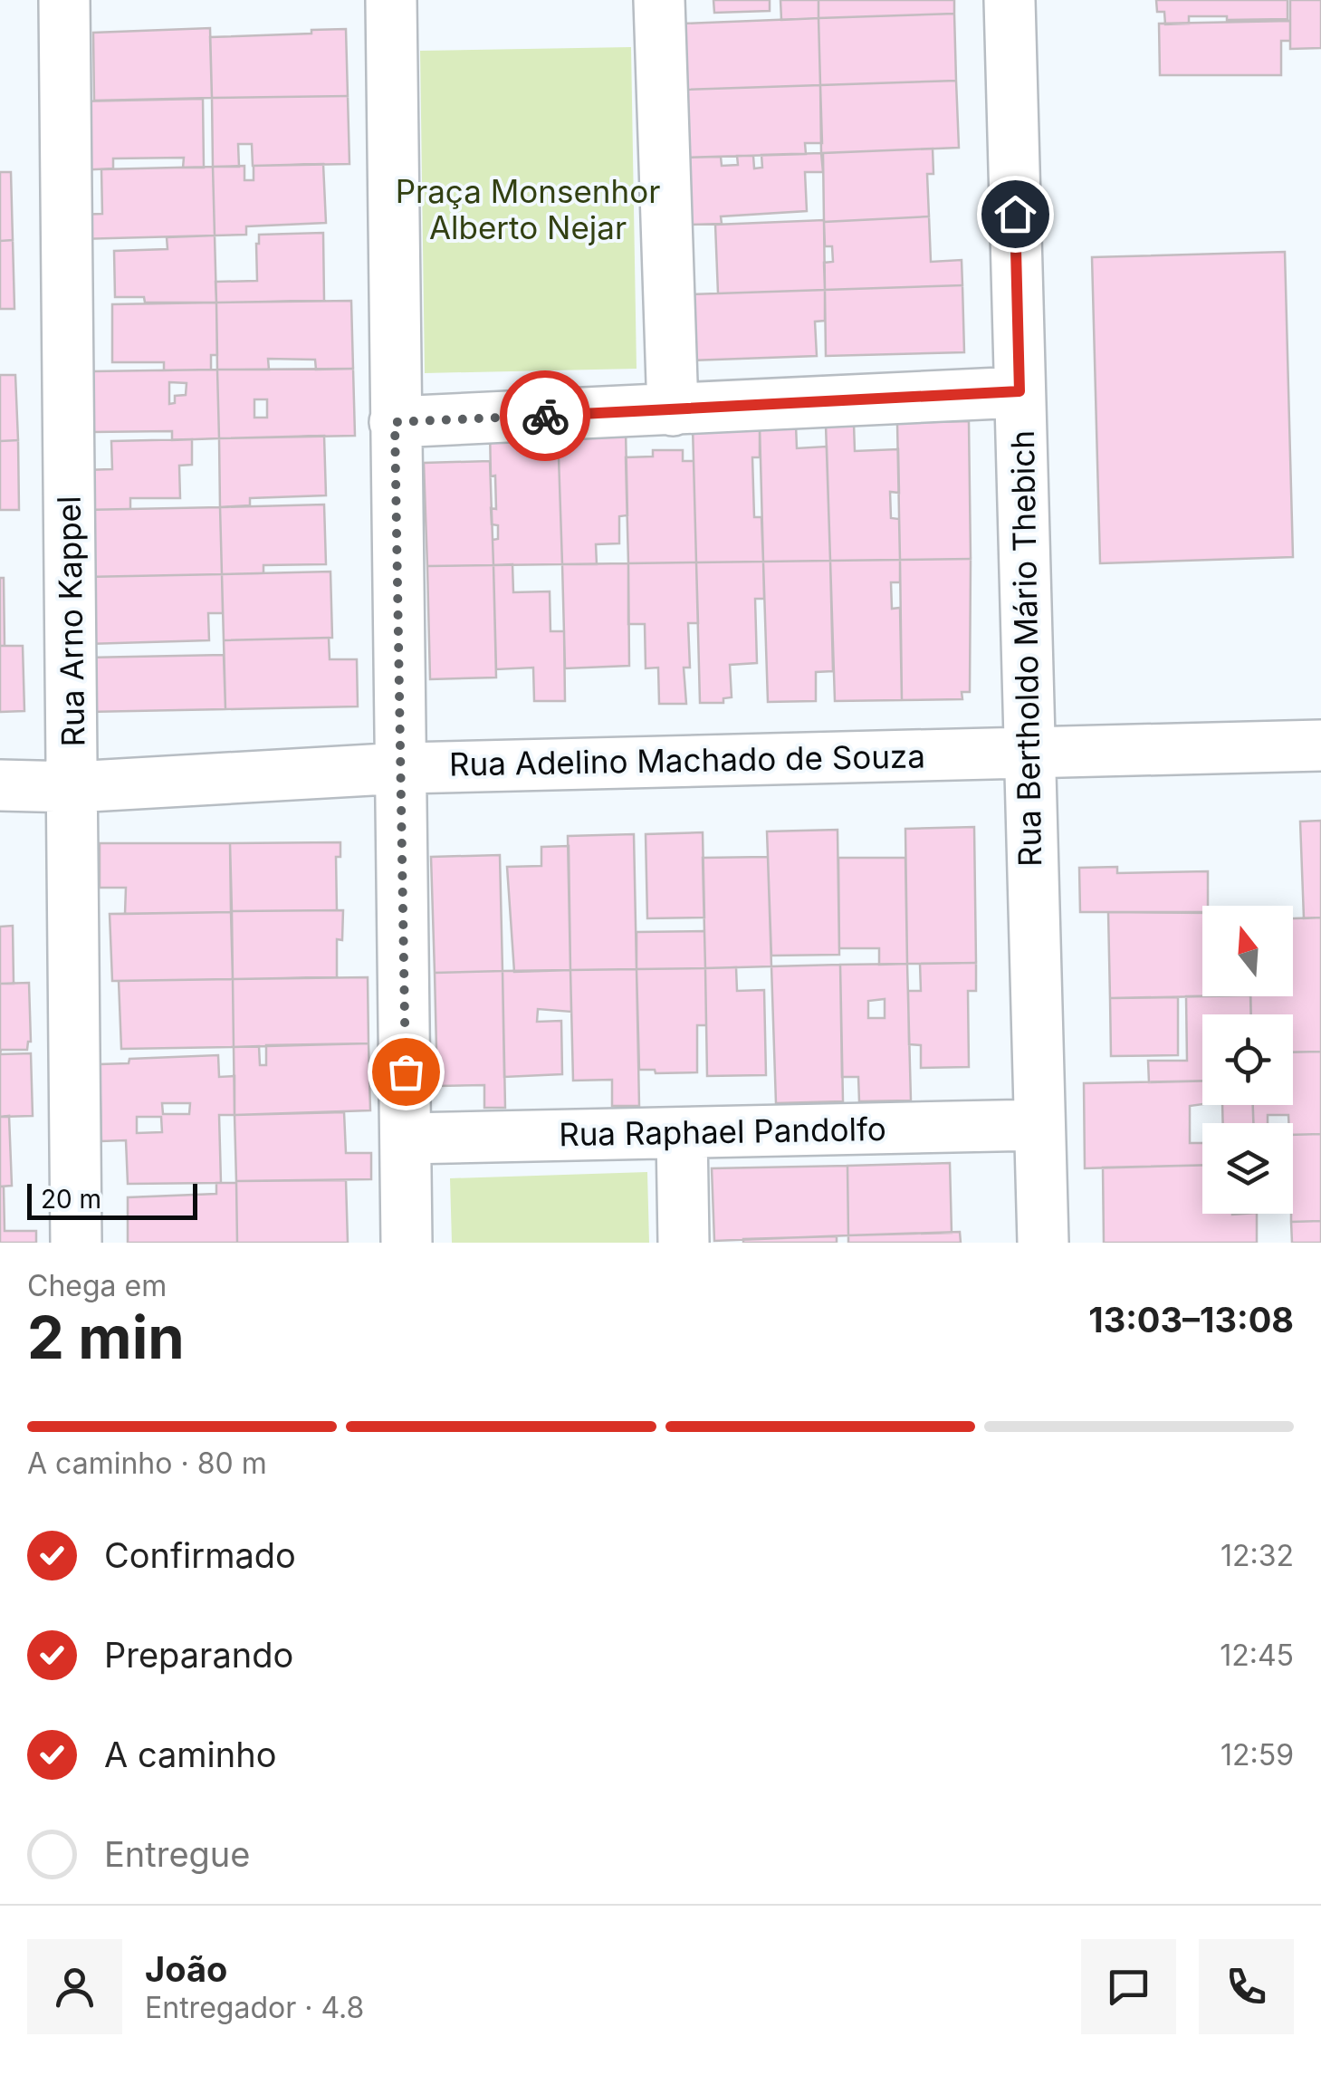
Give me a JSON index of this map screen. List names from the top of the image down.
{
  "streets": {
    "street": [
      "Rua Arno Kappel",
      "Rua Bertholdo Mário Thebich",
      "Rua Adelino Machado de Souza",
      "Rua Raphael Pandolfo"
    ]
  },
  "crossings": [
    ["Rua Arno Kappel", "Rua Adelino Machado de Souza"],
    ["Rua Bertholdo Mário Thebich", "Rua Adelino Machado de Souza"],
    ["Rua Bertholdo Mário Thebich", "Rua Raphael Pandolfo"]
  ],
  "parks": ["Praça Monsenhor Alberto Nejar"],
  "scale_bar": "20 m",
  "north": "top",
  "page": {
    "scale": "20 m",
    "heading": ["2 min", "Chega em", "13:03–13:08"],
    "panel": ["João", "Entregador · 4.8"],
    "bar": "A caminho · 80 m",
    "list": [
      ["Confirmado", "12:32"],
      ["Preparando", "12:45"],
      ["A caminho", "12:59"],
      "Entregue"
    ]
  }
}
